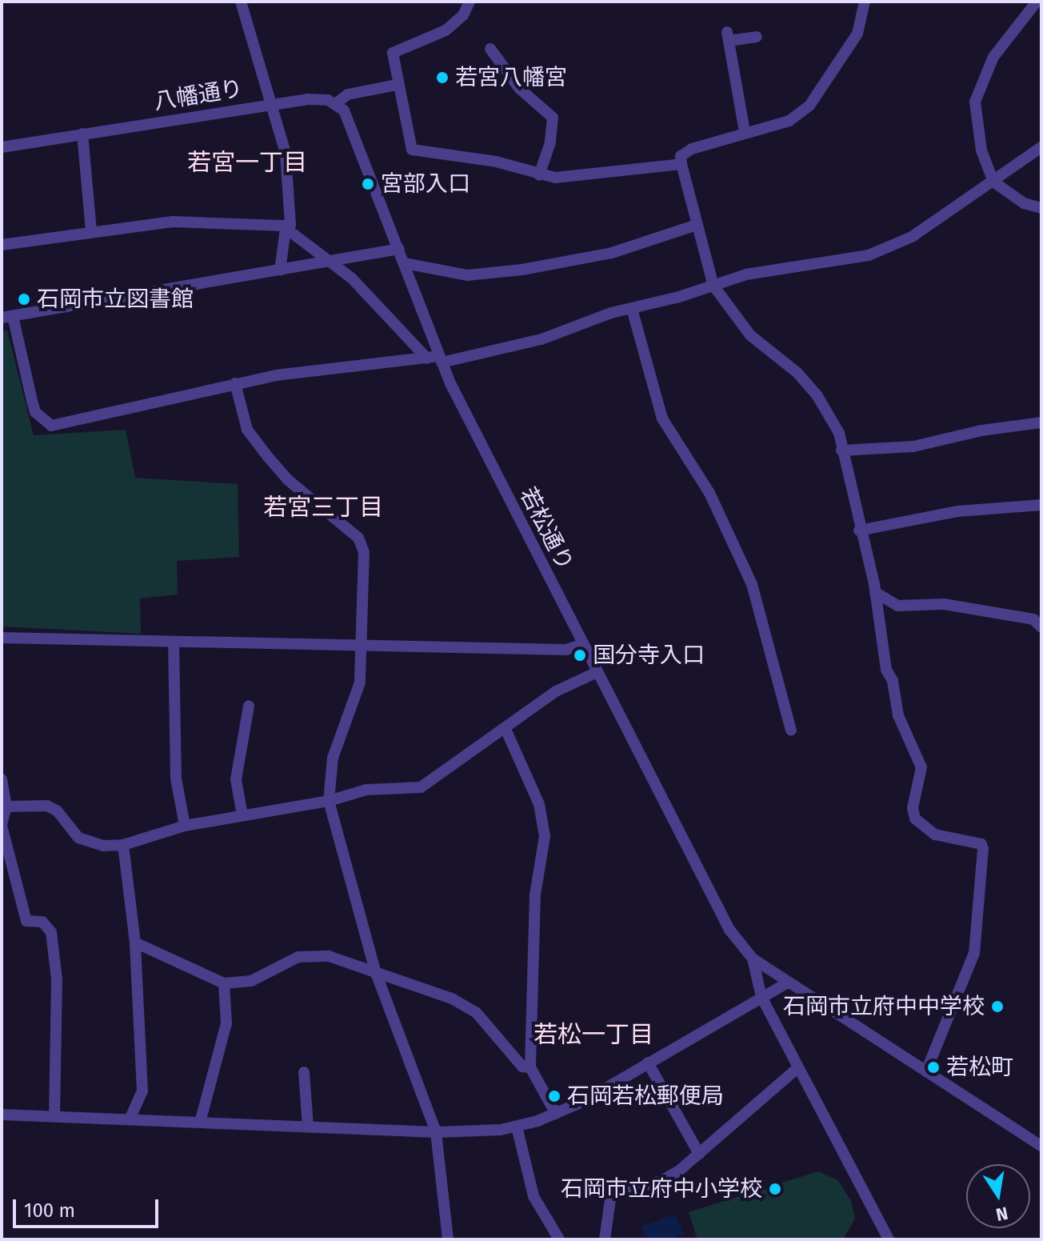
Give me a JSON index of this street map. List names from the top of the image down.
{
  "streets": {
    "street": ["八幡通り", "若松通り"]
  },
  "crossings": [
    ["八幡通り", "若松通り"]
  ],
  "districts": ["若宮一丁目", "若宮三丁目", "若松一丁目"],
  "places": [
    "若宮八幡宮",
    "宮部入口",
    "石岡市立図書館",
    "国分寺入口",
    "石岡市立府中中学校",
    "若松町",
    "石岡若松郵便局",
    "石岡市立府中小学校"
  ],
  "scale_bar": "100 m",
  "north": "bottom"
}
